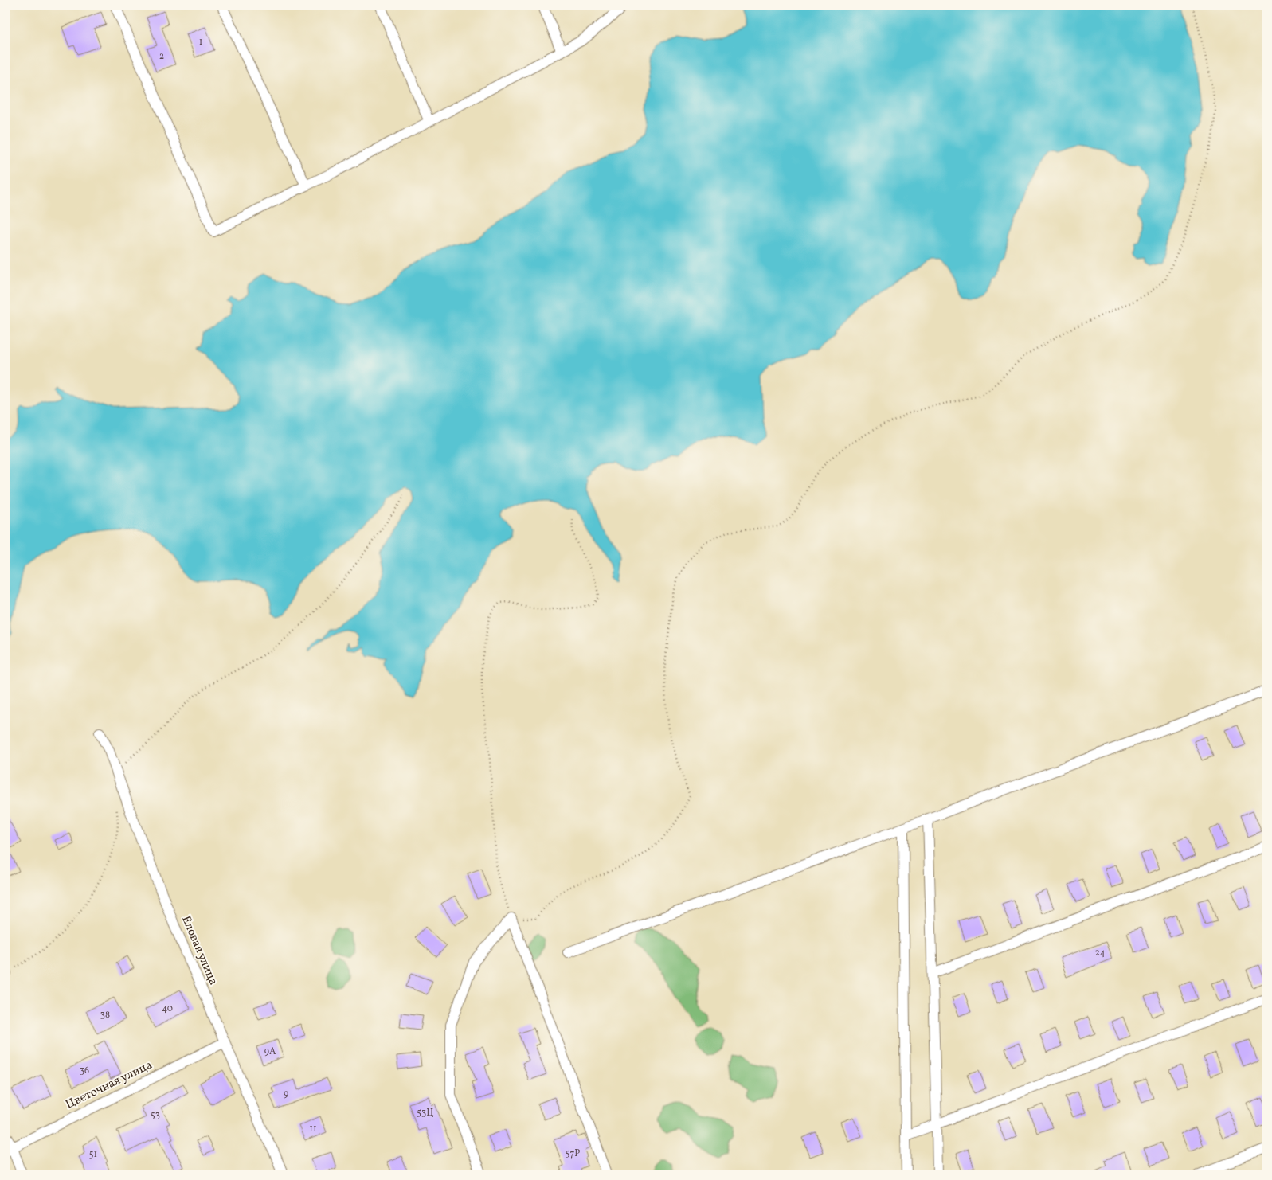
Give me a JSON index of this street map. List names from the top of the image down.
{
  "streets": {
    "street": ["Еловая улица", "Цветочная улица"]
  },
  "crossings": [
    ["Еловая улица", "Цветочная улица"]
  ],
  "house_numbers": [
    "1",
    "2",
    "24",
    "40",
    "38",
    "9А",
    "36",
    "9",
    "53Ц",
    "53",
    "11",
    "57Р",
    "51"
  ]
}
